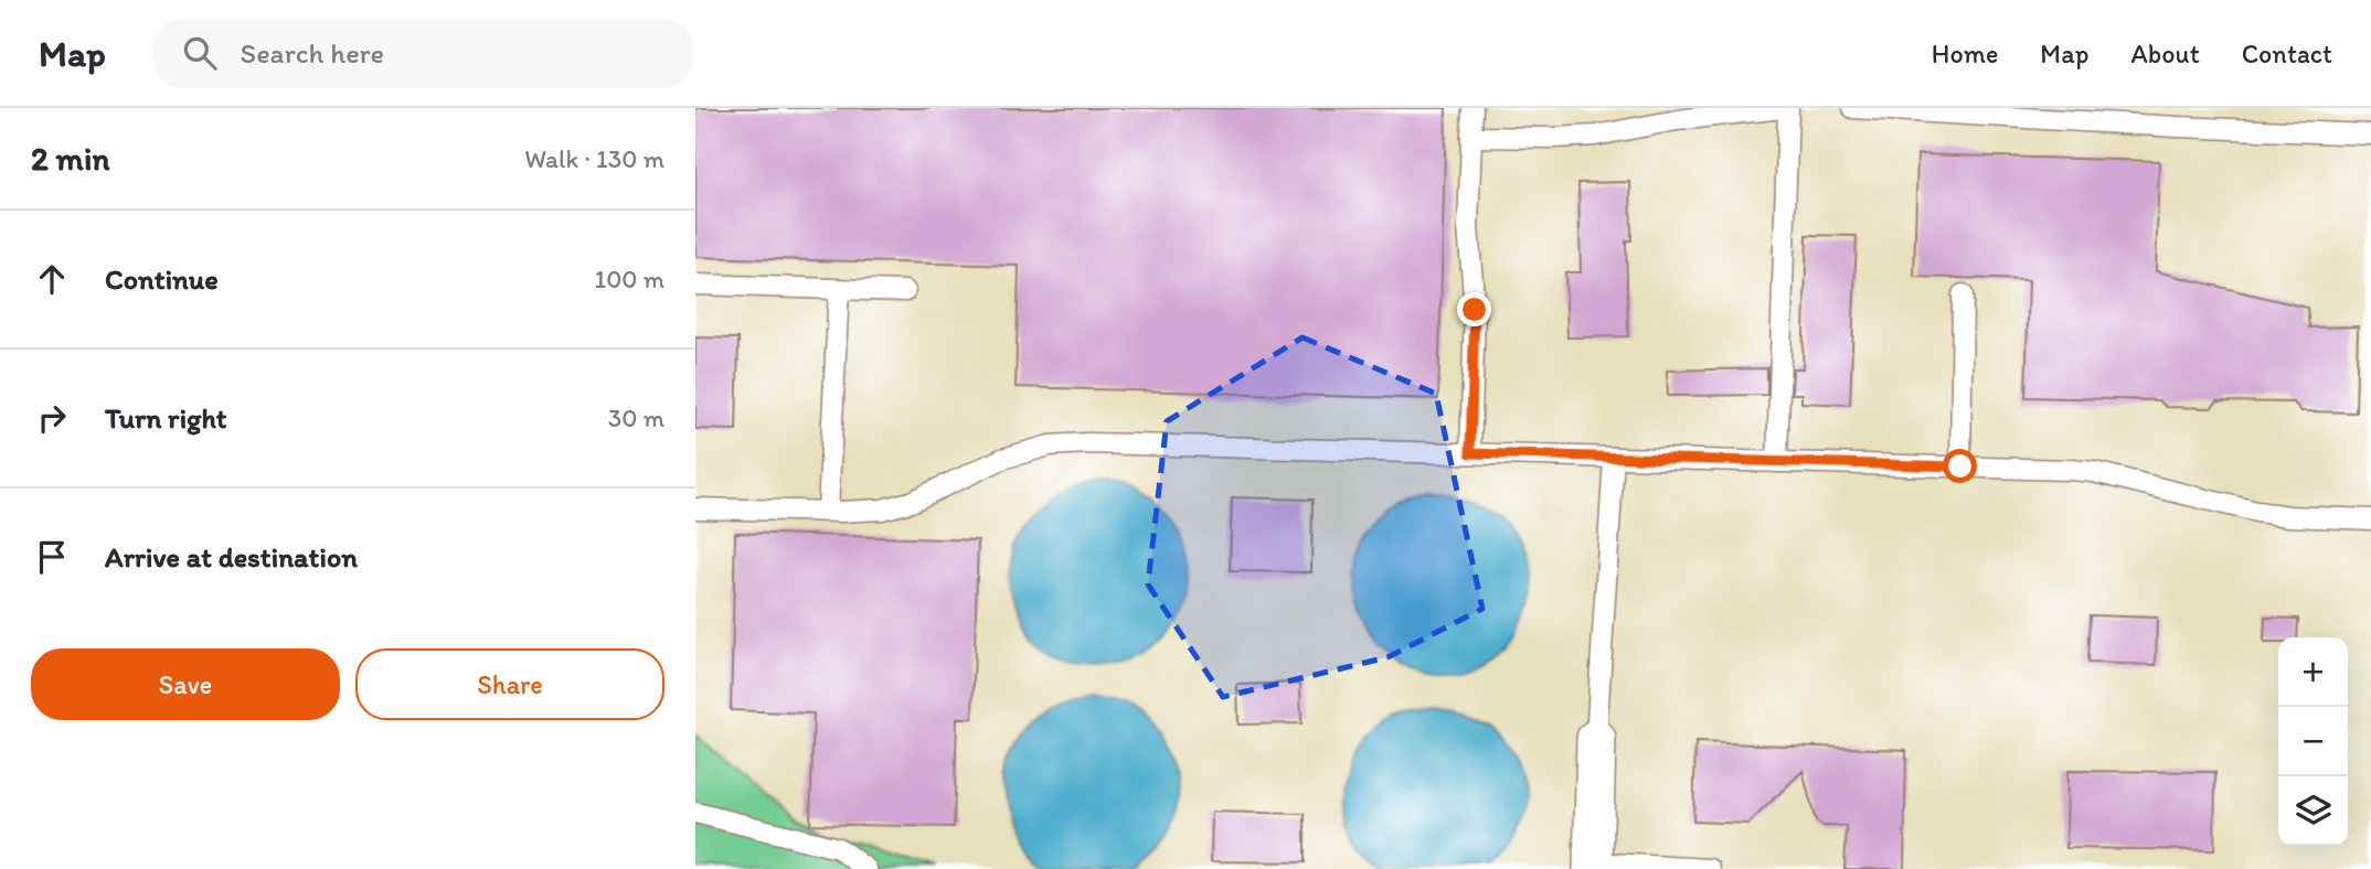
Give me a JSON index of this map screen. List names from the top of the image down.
{
  "page": {
    "header": "Map",
    "search": "Search here",
    "nav": [
      "Home",
      "Map",
      "About",
      "Contact"
    ],
    "heading": ["2 min", "Walk · 130 m"],
    "list": [
      ["Continue", "100 m"],
      ["Turn right", "30 m"],
      "Arrive at destination"
    ],
    "buttons": ["Save", "Share"],
    "map_buttons": ["+", "−"]
  }
}
